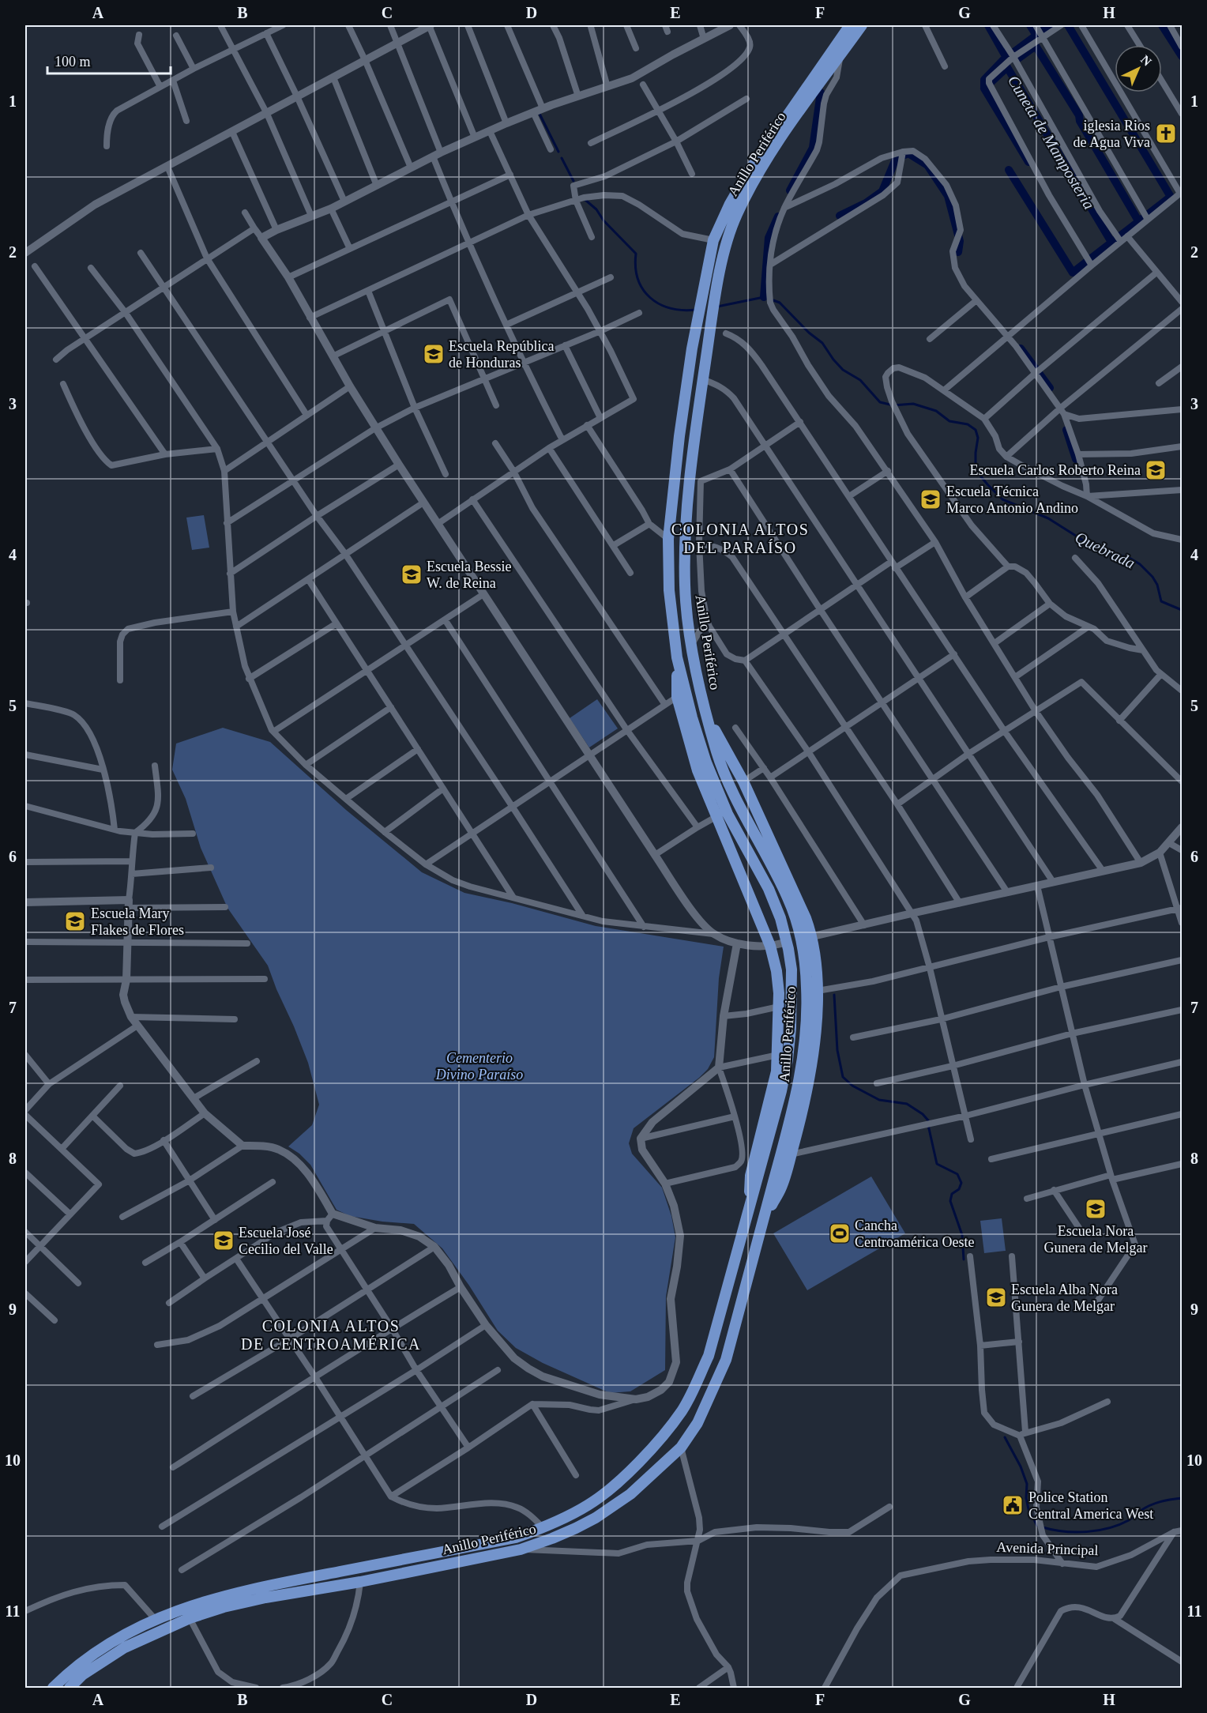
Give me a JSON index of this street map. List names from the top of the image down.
{
  "streets": {
    "highway": ["Anillo Periférico"],
    "street": ["Avenida Principal"]
  },
  "districts": ["COLONIA ALTOS DEL PARAÍSO", "COLONIA ALTOS DE CENTROAMÉRICA"],
  "water": ["Cuneta de Mamposteria", "Quebrada"],
  "parks": ["Cementerio Divino Paraíso"],
  "places": {
    "church": ["iglesia Rios de Agua Viva"],
    "school or university": [
      "Escuela República de Honduras",
      "Escuela Carlos Roberto Reina",
      "Escuela Técnica Marco Antonio Andino",
      "Escuela Bessie W. de Reina",
      "Escuela Mary Flakes de Flores",
      "Escuela Nora Gunera de Melgar",
      "Escuela José Cecilio del Valle",
      "Escuela Alba Nora Gunera de Melgar"
    ],
    "sports": ["Cancha Centroamérica Oeste"],
    "public building": ["Police Station Central America West"]
  },
  "scale_bar": "100 m",
  "north": "top right",
  "grid": {
    "columns": [
      "A",
      "B",
      "C",
      "D",
      "E",
      "F",
      "G",
      "H"
    ],
    "rows": [
      "1",
      "2",
      "3",
      "4",
      "5",
      "6",
      "7",
      "8",
      "9",
      "10",
      "11"
    ]
  }
}
